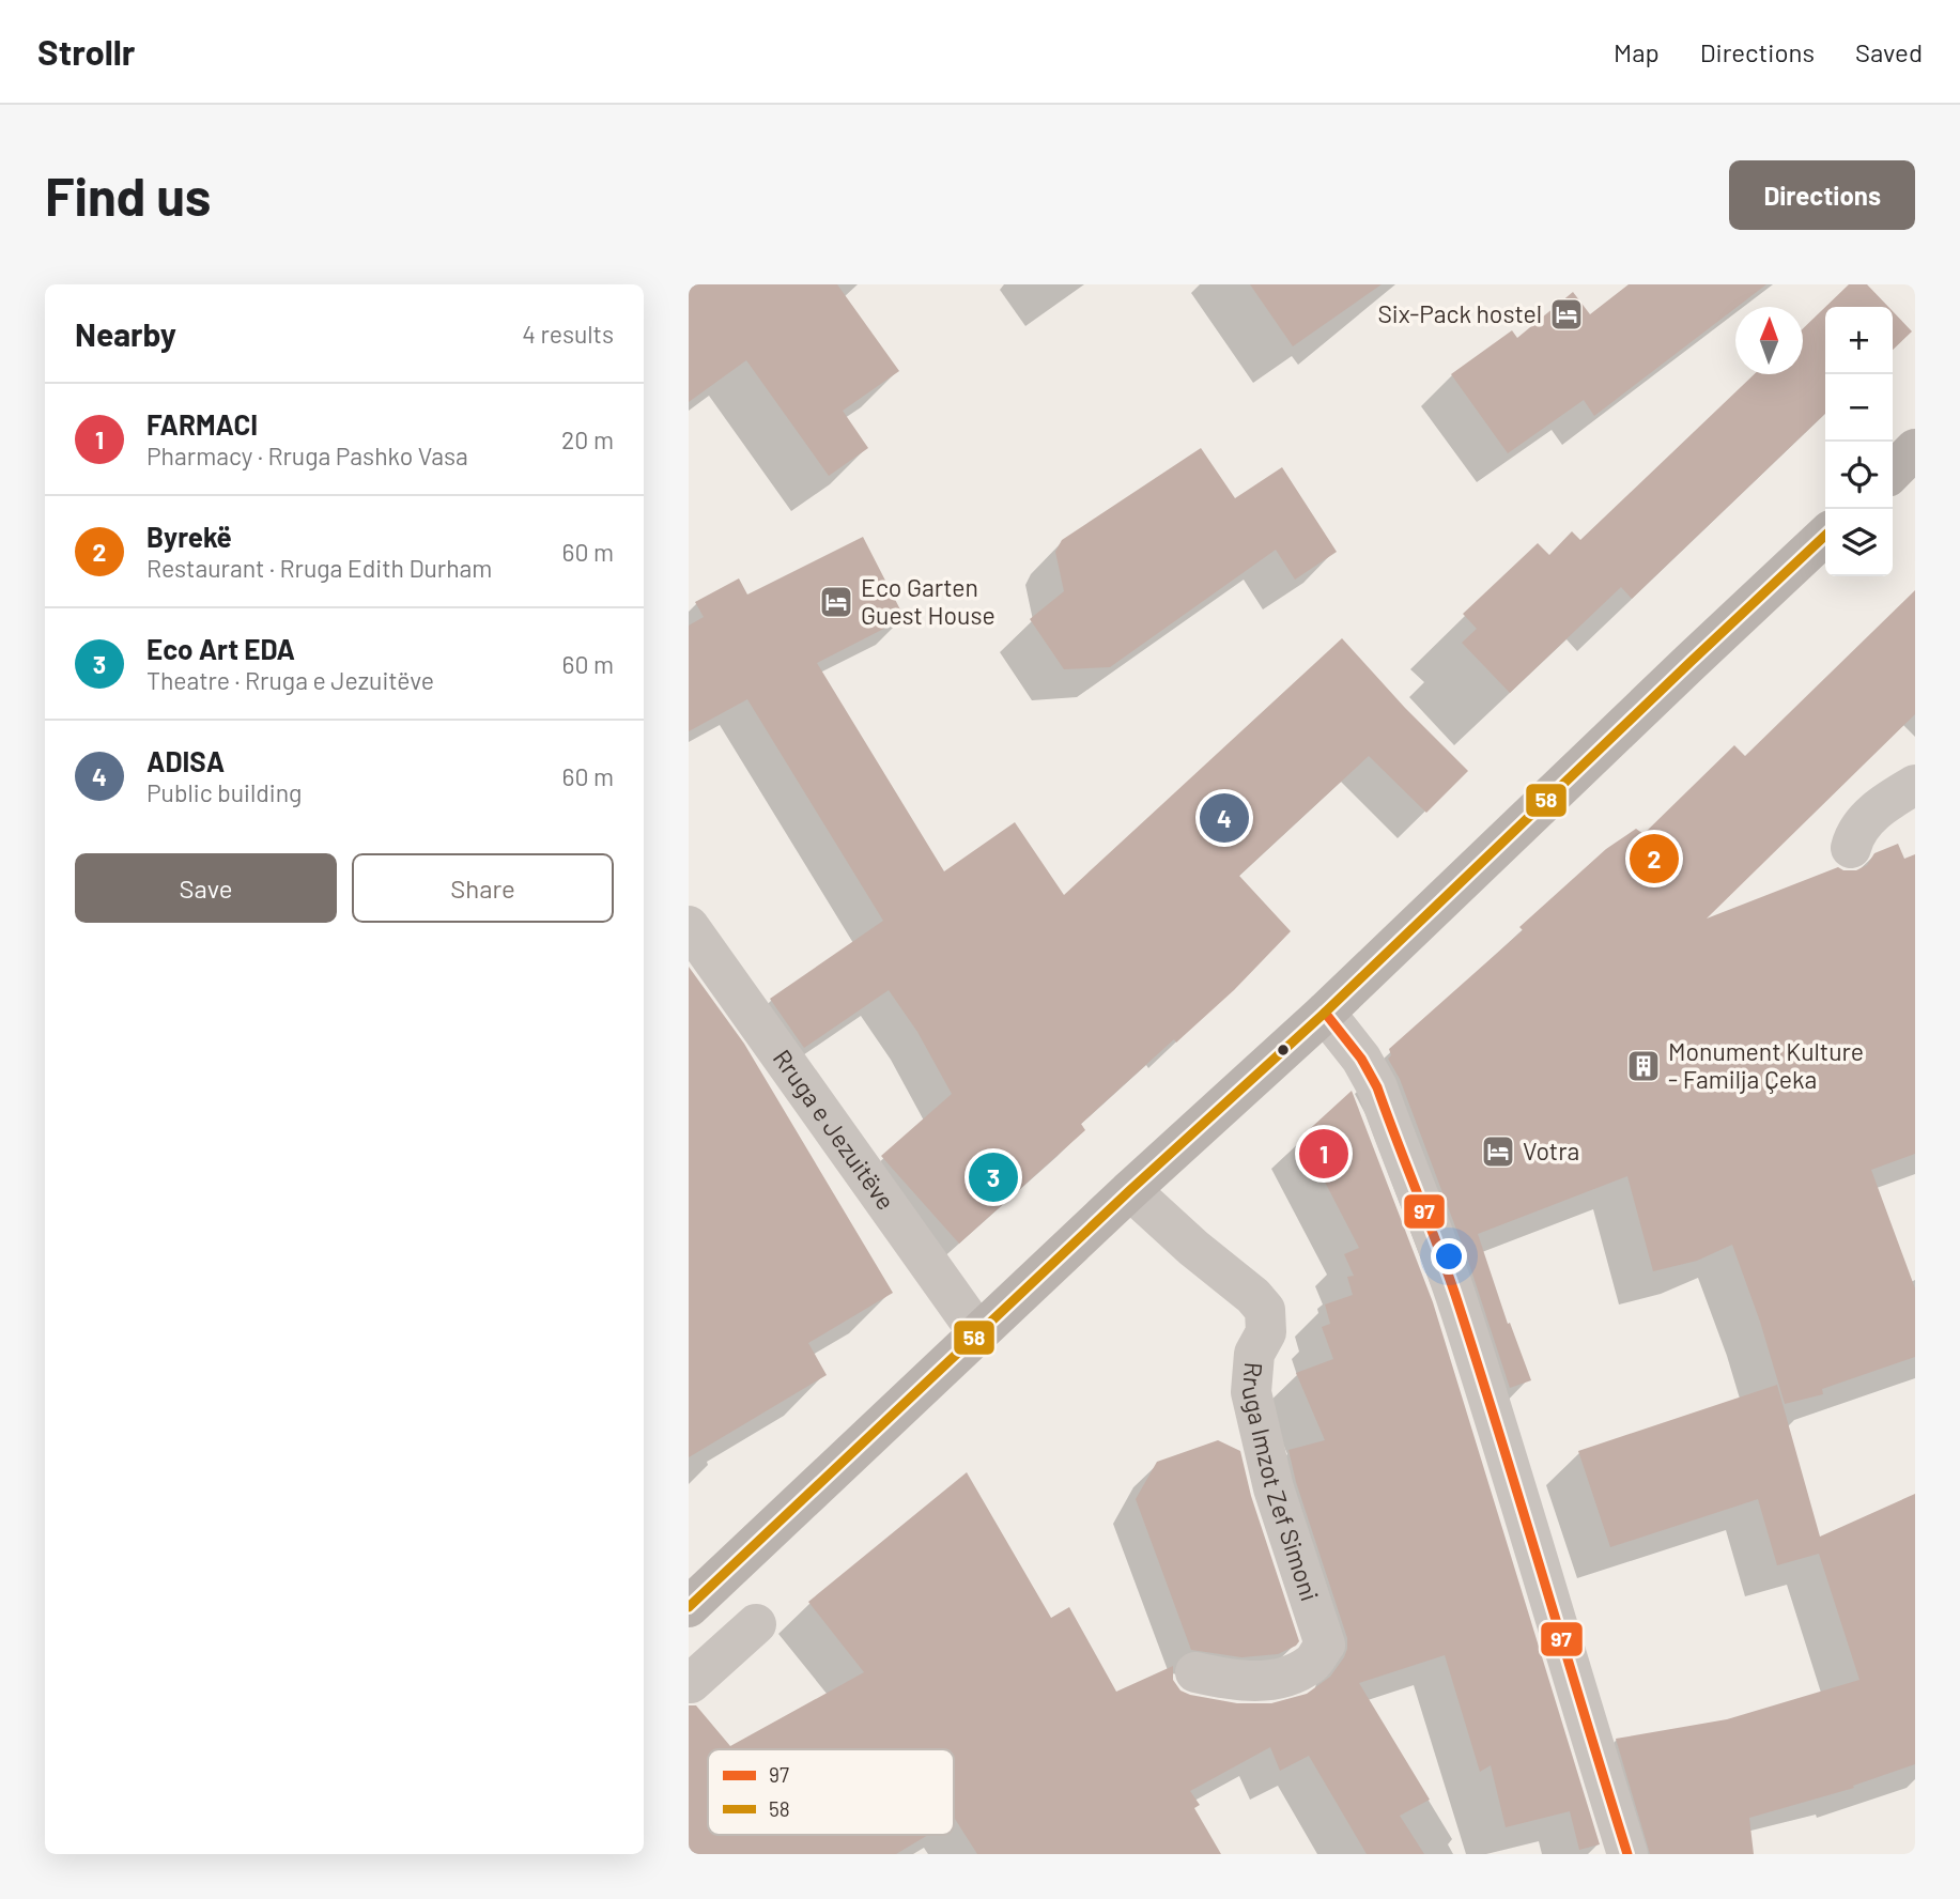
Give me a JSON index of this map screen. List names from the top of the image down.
{
  "streets": {
    "street": ["Rruga e Jezuitëve", "Rruga Imzot Zef Simoni"]
  },
  "places": {
    "hotel": ["Six-Pack hostel", "Eco Garten Guest House", "Votra"],
    "building": ["Monument Kulture - Familja Çeka"]
  },
  "lines": ["transit line 58", "transit line 97"],
  "legend": ["97", "58"],
  "north": "top",
  "page": {
    "header": "Strollr",
    "nav": ["Map", "Directions", "Saved"],
    "buttons": [
      "Directions",
      ["Save", "Share"]
    ],
    "title": "Find us",
    "heading": ["Nearby", "4 results"],
    "map_buttons": ["+", "−"],
    "list": [
      {
        "mark": "1",
        "name": "FARMACI",
        "note": "Pharmacy · Rruga Pashko Vasa",
        "value": "20 m"
      },
      {
        "mark": "2",
        "name": "Byrekë",
        "note": "Restaurant · Rruga Edith Durham",
        "value": "60 m"
      },
      {
        "mark": "3",
        "name": "Eco Art EDA",
        "note": "Theatre · Rruga e Jezuitëve",
        "value": "60 m"
      },
      {
        "mark": "4",
        "name": "ADISA",
        "note": "Public building",
        "value": "60 m"
      }
    ],
    "pins": [
      "4",
      "2",
      "1",
      "3"
    ]
  }
}
